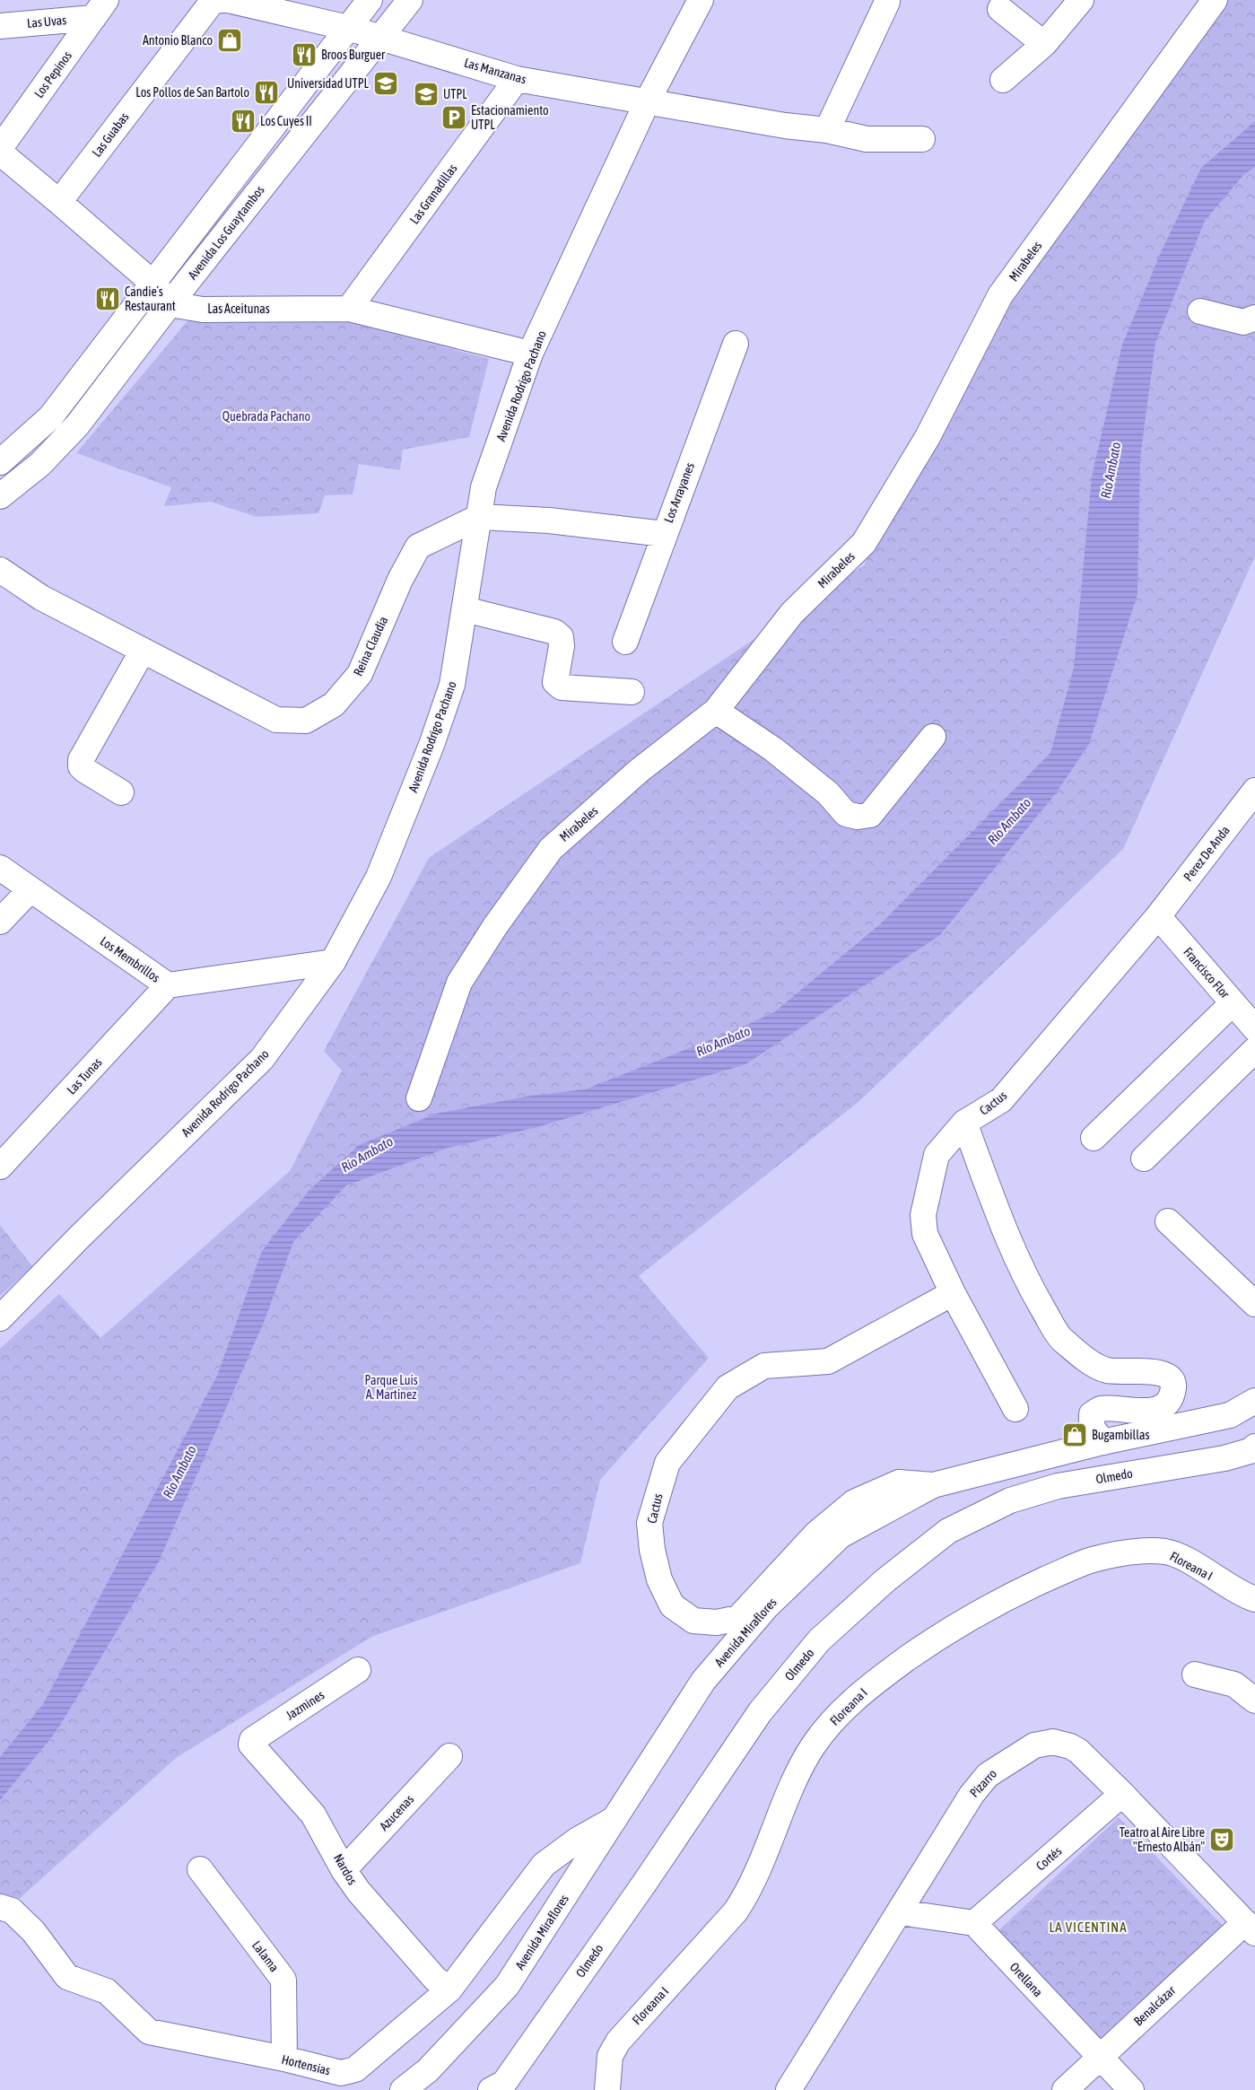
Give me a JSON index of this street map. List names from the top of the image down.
{
  "streets": {
    "street": [
      "Las Uvas",
      "Las Manzanas",
      "Los Pepinos",
      "Las Guabas",
      "Las Granadillas",
      "Avenida Los Guaytambos",
      "Mirabeles",
      "Las Aceitunas",
      "Avenida Rodrigo Pachano",
      "Los Arrayanes",
      "Reina Claudia",
      "Perez De Anda",
      "Los Membrillos",
      "Francisco Flor",
      "Las Tunas",
      "Cactus",
      "Olmedo",
      "Floreana I",
      "Avenida Miraflores",
      "Jazmines",
      "Pizarro",
      "Azucenas",
      "Cortés",
      "Nardos",
      "Lalama",
      "Orellana",
      "Benalcázar",
      "Hortensias"
    ]
  },
  "crossings": [
    ["Las Uvas", "Los Pepinos"],
    ["Las Manzanas", "Las Guabas"],
    ["Las Manzanas", "Las Granadillas"],
    ["Las Manzanas", "Avenida Los Guaytambos"],
    ["Las Manzanas", "Avenida Rodrigo Pachano"],
    ["Las Granadillas", "Las Aceitunas"],
    ["Avenida Los Guaytambos", "Las Aceitunas"],
    ["Las Aceitunas", "Avenida Rodrigo Pachano"],
    ["Avenida Rodrigo Pachano", "Reina Claudia"],
    ["Avenida Rodrigo Pachano", "Los Membrillos"],
    ["Los Arrayanes", "Reina Claudia"],
    ["Perez De Anda", "Francisco Flor"],
    ["Perez De Anda", "Cactus"],
    ["Los Membrillos", "Las Tunas"],
    ["Francisco Flor", "Cactus"],
    ["Cactus", "Avenida Miraflores"],
    ["Avenida Miraflores", "Hortensias"],
    ["Jazmines", "Nardos"],
    ["Pizarro", "Cortés"],
    ["Pizarro", "Benalcázar"],
    ["Azucenas", "Nardos"],
    ["Cortés", "Orellana"],
    ["Nardos", "Hortensias"],
    ["Lalama", "Hortensias"],
    ["Orellana", "Benalcázar"]
  ],
  "districts": ["LA VICENTINA"],
  "water": ["Río Ambato"],
  "parks": ["Quebrada Pachano", "Parque Luis A. Martinez"],
  "places": {
    "shop": ["Antonio Blanco", "Bugambillas"],
    "restaurant": [
      "Broos Burguer",
      "Los Pollos de San Bartolo",
      "Los Cuyes II",
      "Candie´s Restaurant"
    ],
    "school or university": ["Universidad UTPL", "UTPL"],
    "parking": ["Estacionamiento UTPL"],
    "theatre": ["Teatro al Aire Libre \"Ernesto Albán\""]
  }
}
